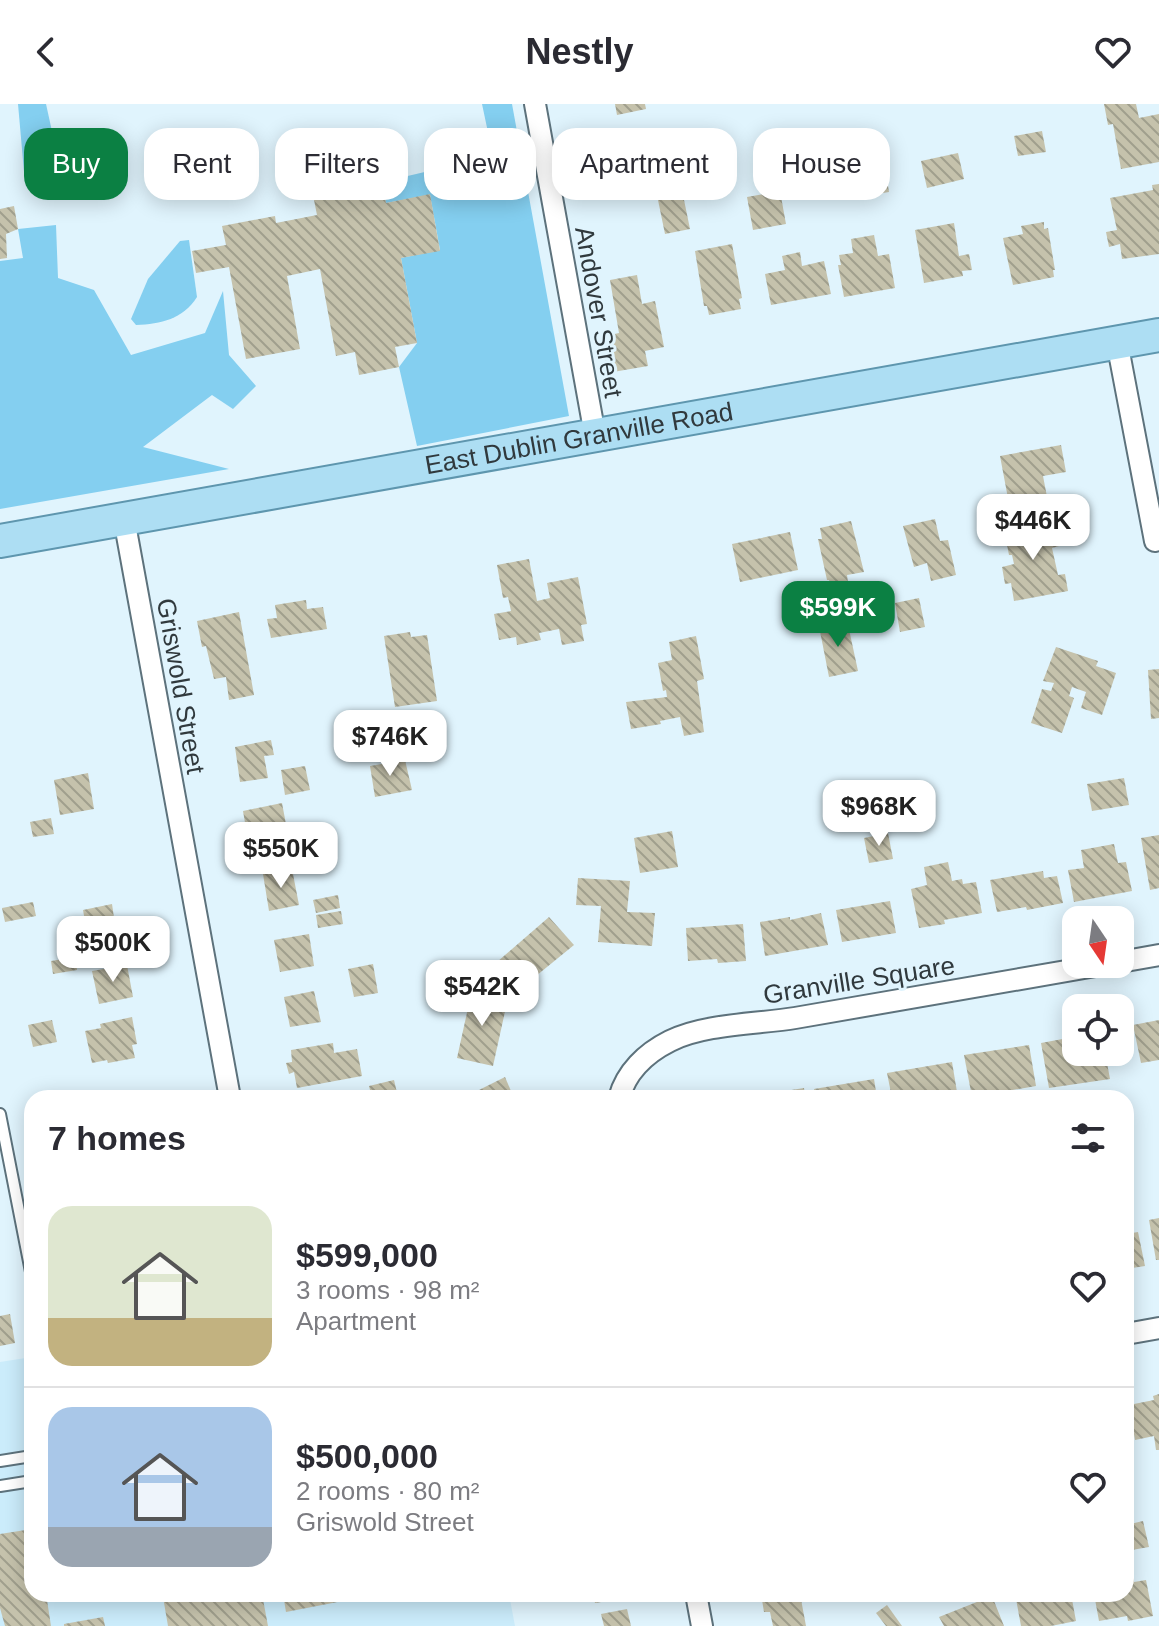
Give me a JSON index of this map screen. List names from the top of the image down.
{
  "streets": {
    "main road": ["East Dublin Granville Road"],
    "street": ["Andover Street", "Griswold Street", "Granville Square"]
  },
  "crossings": [
    ["Andover Street", "East Dublin Granville Road"],
    ["East Dublin Granville Road", "Griswold Street"]
  ],
  "north": "bottom",
  "page": {
    "header": "Nestly",
    "chip": [
      "Buy",
      "Rent",
      "Filters",
      "New",
      "Apartment",
      "House"
    ],
    "price": [
      "$446K",
      "$599K",
      "$746K",
      "$968K",
      "$550K",
      "$500K",
      "$542K"
    ],
    "heading": "7 homes",
    "list": [
      {
        "name": "$599,000",
        "note": "3 rooms · 98 m² · Apartment"
      },
      {
        "name": "$500,000",
        "note": "2 rooms · 80 m² · Griswold Street"
      }
    ]
  }
}
